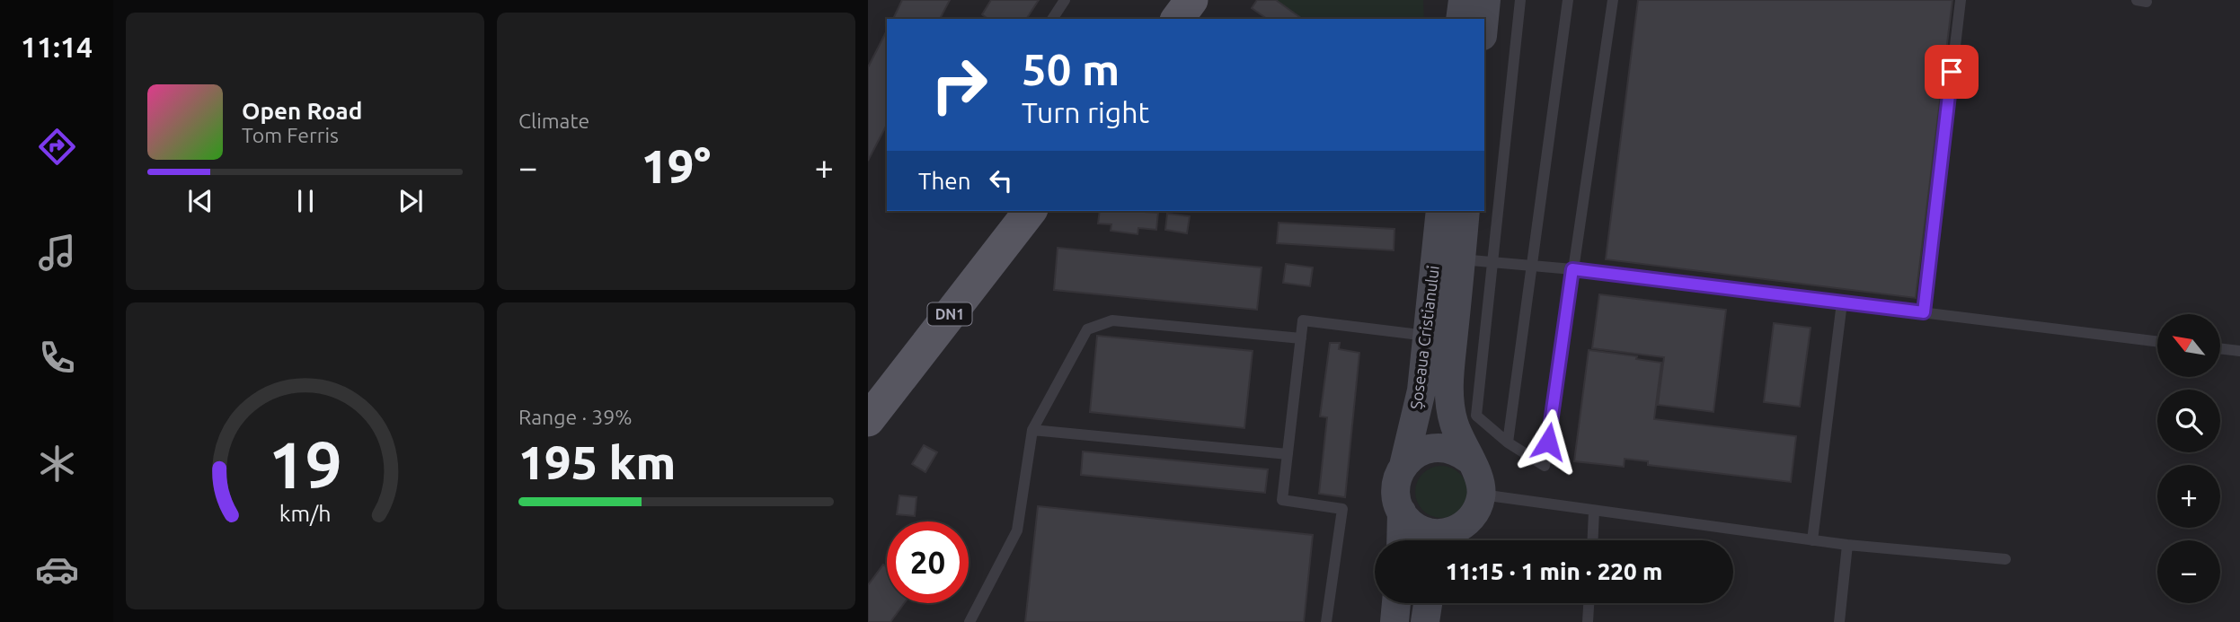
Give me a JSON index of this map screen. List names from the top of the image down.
{
  "streets": {
    "main road": ["DN1"],
    "street": ["Șoseaua Cristianului"]
  },
  "north": "top left",
  "page": {
    "tabs": "11:14",
    "tile": [
      "Climate",
      ["Range · 39%", "195 km"]
    ],
    "turn": ["50 m", "Turn right"],
    "song": ["Open Road", "Tom Ferris"],
    "heat": ["−", "19°", "+"],
    "then": "Then",
    "map_buttons": ["+", "−"],
    "limit": "20",
    "trip": "11:15 · 1 min · 220 m",
    "gauge": ["19", "km/h"]
  }
}
